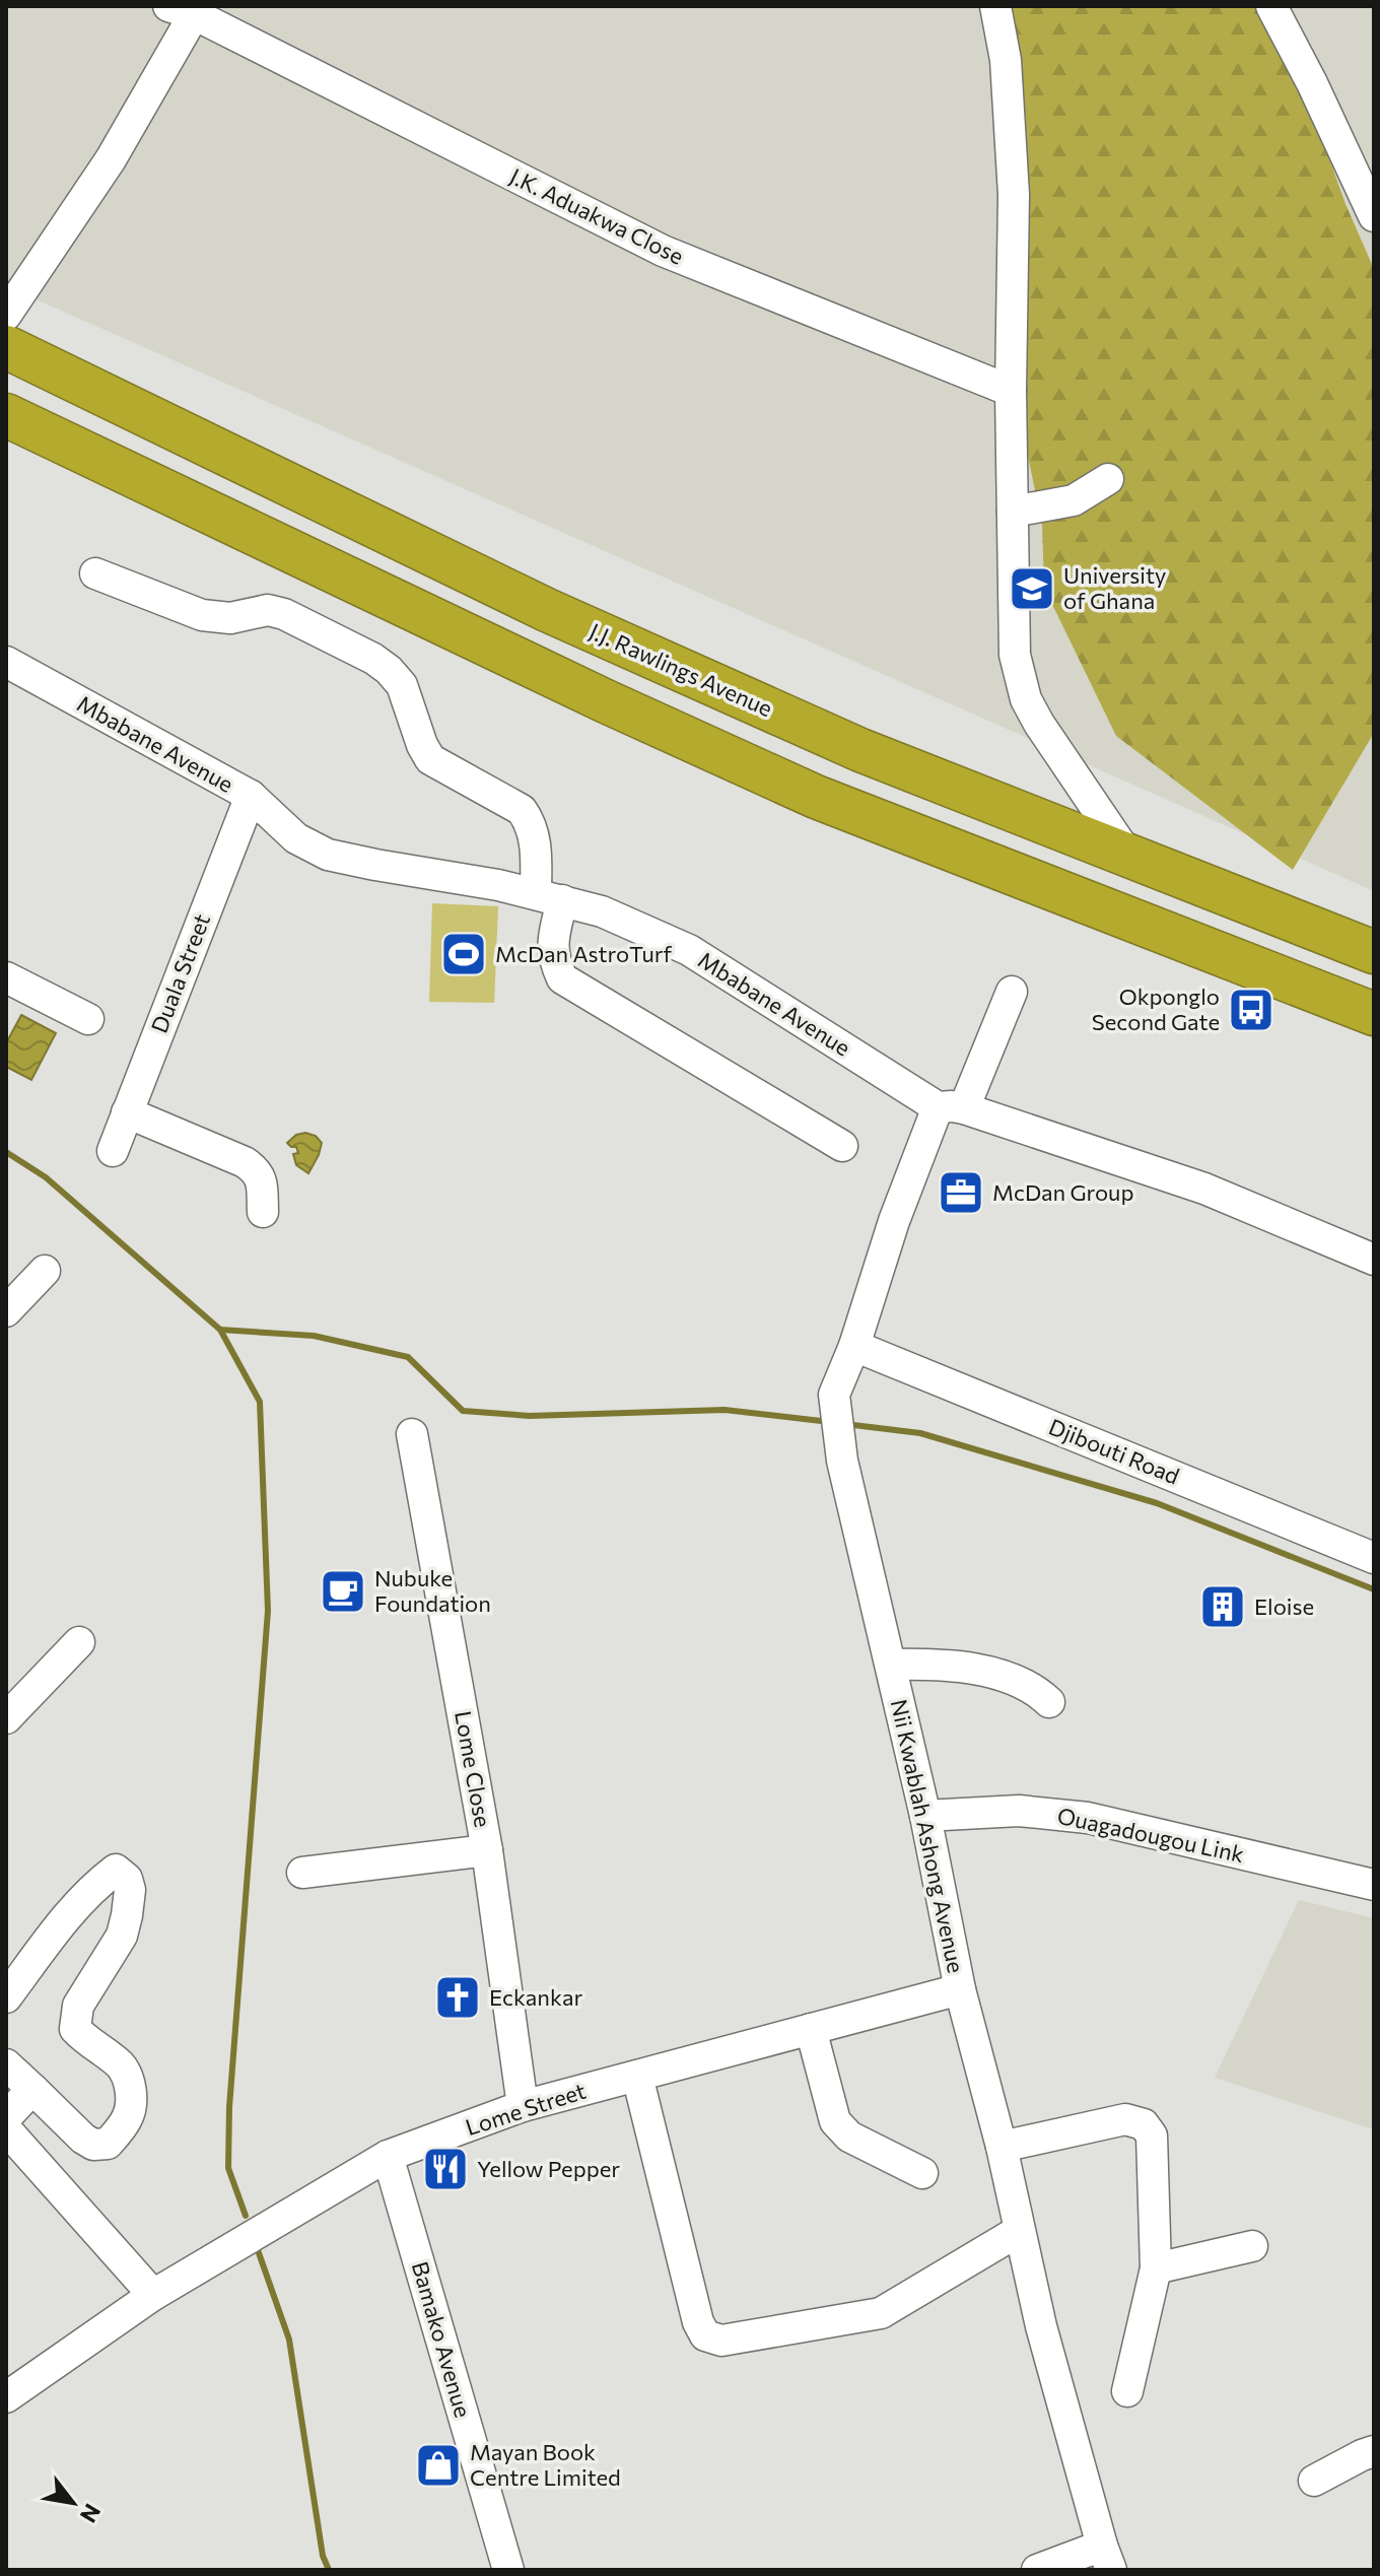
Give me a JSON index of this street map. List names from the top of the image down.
{
  "streets": {
    "highway": ["J.J. Rawlings Avenue"],
    "street": [
      "J.K. Aduakwa Close",
      "Mbabane Avenue",
      "Duala Street",
      "Djibouti Road",
      "Lome Close",
      "Ouagadougou Link",
      "Nii Kwablah Ashong Avenue",
      "Lome Street",
      "Bamako Avenue"
    ]
  },
  "crossings": [
    ["Mbabane Avenue", "Duala Street"],
    ["Mbabane Avenue", "Nii Kwablah Ashong Avenue"],
    ["Djibouti Road", "Nii Kwablah Ashong Avenue"],
    ["Lome Close", "Lome Street"],
    ["Ouagadougou Link", "Nii Kwablah Ashong Avenue"],
    ["Nii Kwablah Ashong Avenue", "Lome Street"],
    ["Lome Street", "Bamako Avenue"]
  ],
  "places": {
    "school or university": ["University of Ghana"],
    "sports": ["McDan AstroTurf"],
    "bus stop": ["Okponglo Second Gate"],
    "office": ["McDan Group"],
    "cafe": ["Nubuke Foundation"],
    "building": ["Eloise"],
    "church": ["Eckankar"],
    "restaurant": ["Yellow Pepper"],
    "shop": ["Mayan Book Centre Limited"]
  },
  "north": "bottom right"
}
